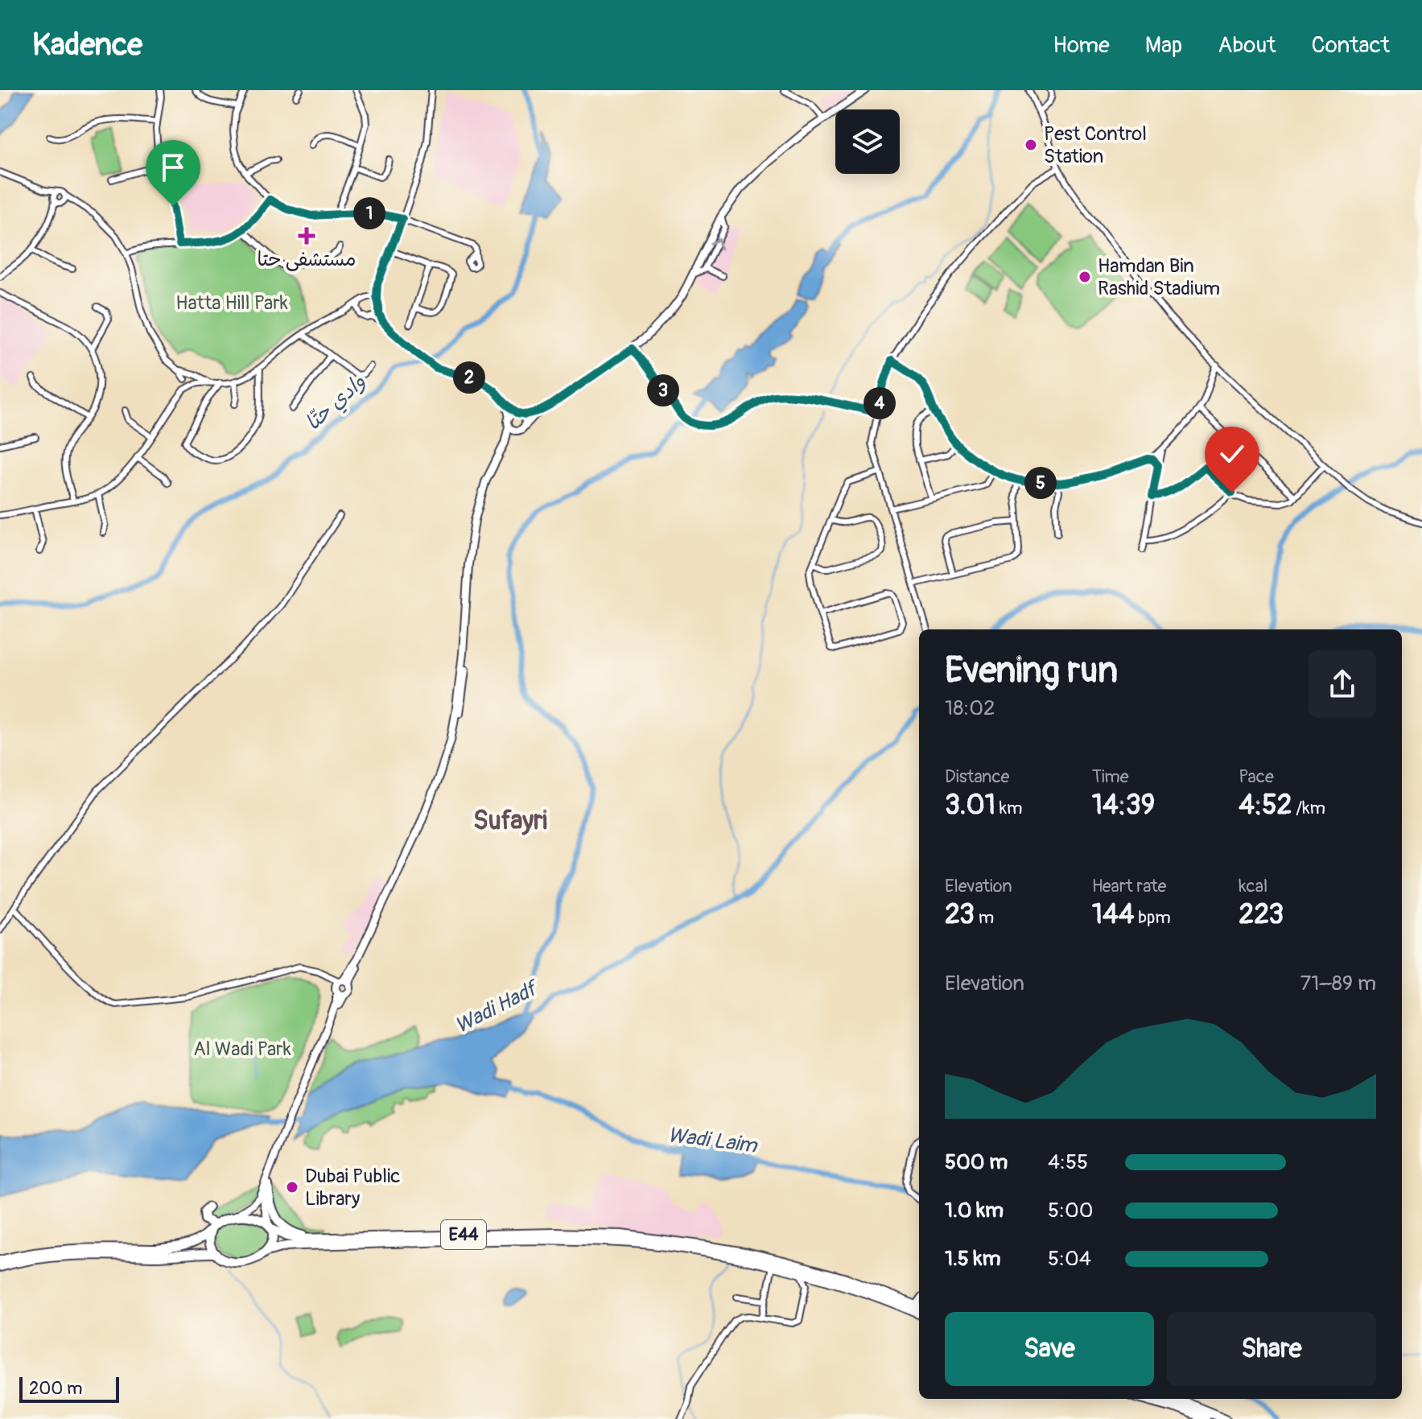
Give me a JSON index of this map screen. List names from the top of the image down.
{
  "streets": {
    "highway": ["E44"]
  },
  "districts": ["Sufayri"],
  "water": ["وادي حتّا", "Wadi Hadf", "Wadi Laim"],
  "parks": ["Hatta Hill Park", "Al Wadi Park"],
  "places": {
    "other": ["Pest Control Station", "Hamdan Bin Rashid Stadium", "Dubai Public Library"],
    "health": ["مستشفى حتا"]
  },
  "scale_bar": "200 m",
  "page": {
    "header": "Kadence",
    "nav": [
      "Home",
      "Map",
      "About",
      "Contact"
    ],
    "pins": [
      "1",
      "2",
      "3",
      "4",
      "5"
    ],
    "heading": ["Evening run", "18:02"],
    "stats": [
      ["Distance", "3.01 km"],
      ["Time", "14:39"],
      ["Pace", "4:52 /km"],
      ["Elevation", "23 m"],
      ["Heart rate", "144 bpm"],
      ["kcal", "223"]
    ],
    "chart": ["Elevation", "71–89 m"],
    "list": [
      {
        "name": "500 m",
        "note": "4:55"
      },
      {
        "name": "1.0 km",
        "note": "5:00"
      },
      {
        "name": "1.5 km",
        "note": "5:04"
      }
    ],
    "buttons": ["Save", "Share"],
    "scale": "200 m"
  }
}
